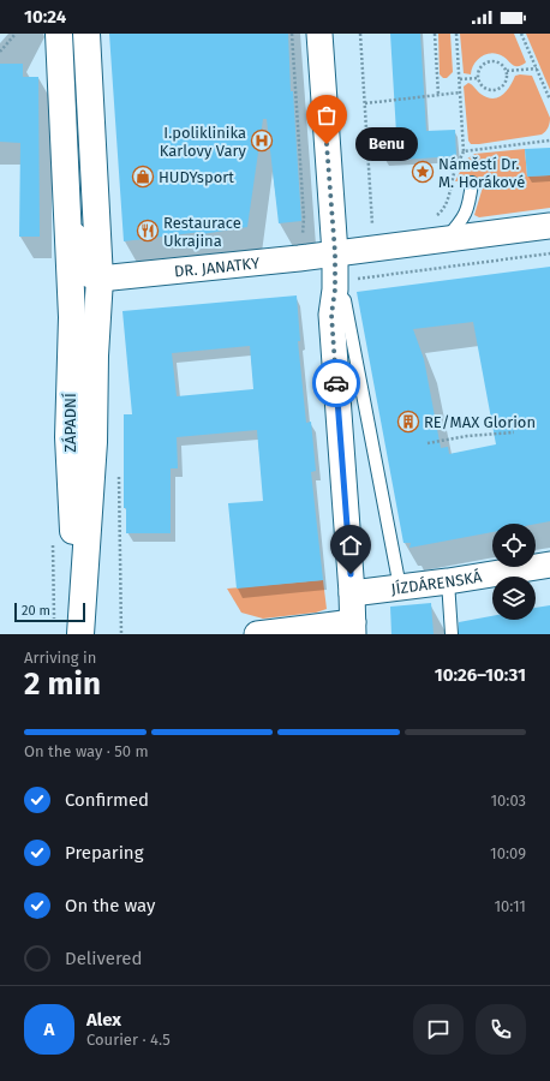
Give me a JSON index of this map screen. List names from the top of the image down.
{
  "streets": {
    "street": ["DR. JANATKY", "ZÁPADNÍ", "JÍZDÁRENSKÁ"]
  },
  "crossings": [
    ["DR. JANATKY", "ZÁPADNÍ"]
  ],
  "places": {
    "hospital": ["I.poliklinika Karlovy Vary"],
    "other": ["Benu"],
    "place": ["Náměstí Dr. M. Horákové"],
    "shop": ["HUDYsport"],
    "restaurant": ["Restaurace Ukrajina"],
    "building": ["RE/MAX Glorion"]
  },
  "scale_bar": "20 m",
  "page": {
    "status": "10:24",
    "bubble": "Benu",
    "scale": "20 m",
    "heading": ["2 min", "Arriving in", "10:26–10:31"],
    "panel": ["Alex", "Courier · 4.5"],
    "bar": "On the way · 50 m",
    "list": [
      ["Confirmed", "10:03"],
      ["Preparing", "10:09"],
      ["On the way", "10:11"],
      "Delivered"
    ],
    "round": "A"
  }
}
